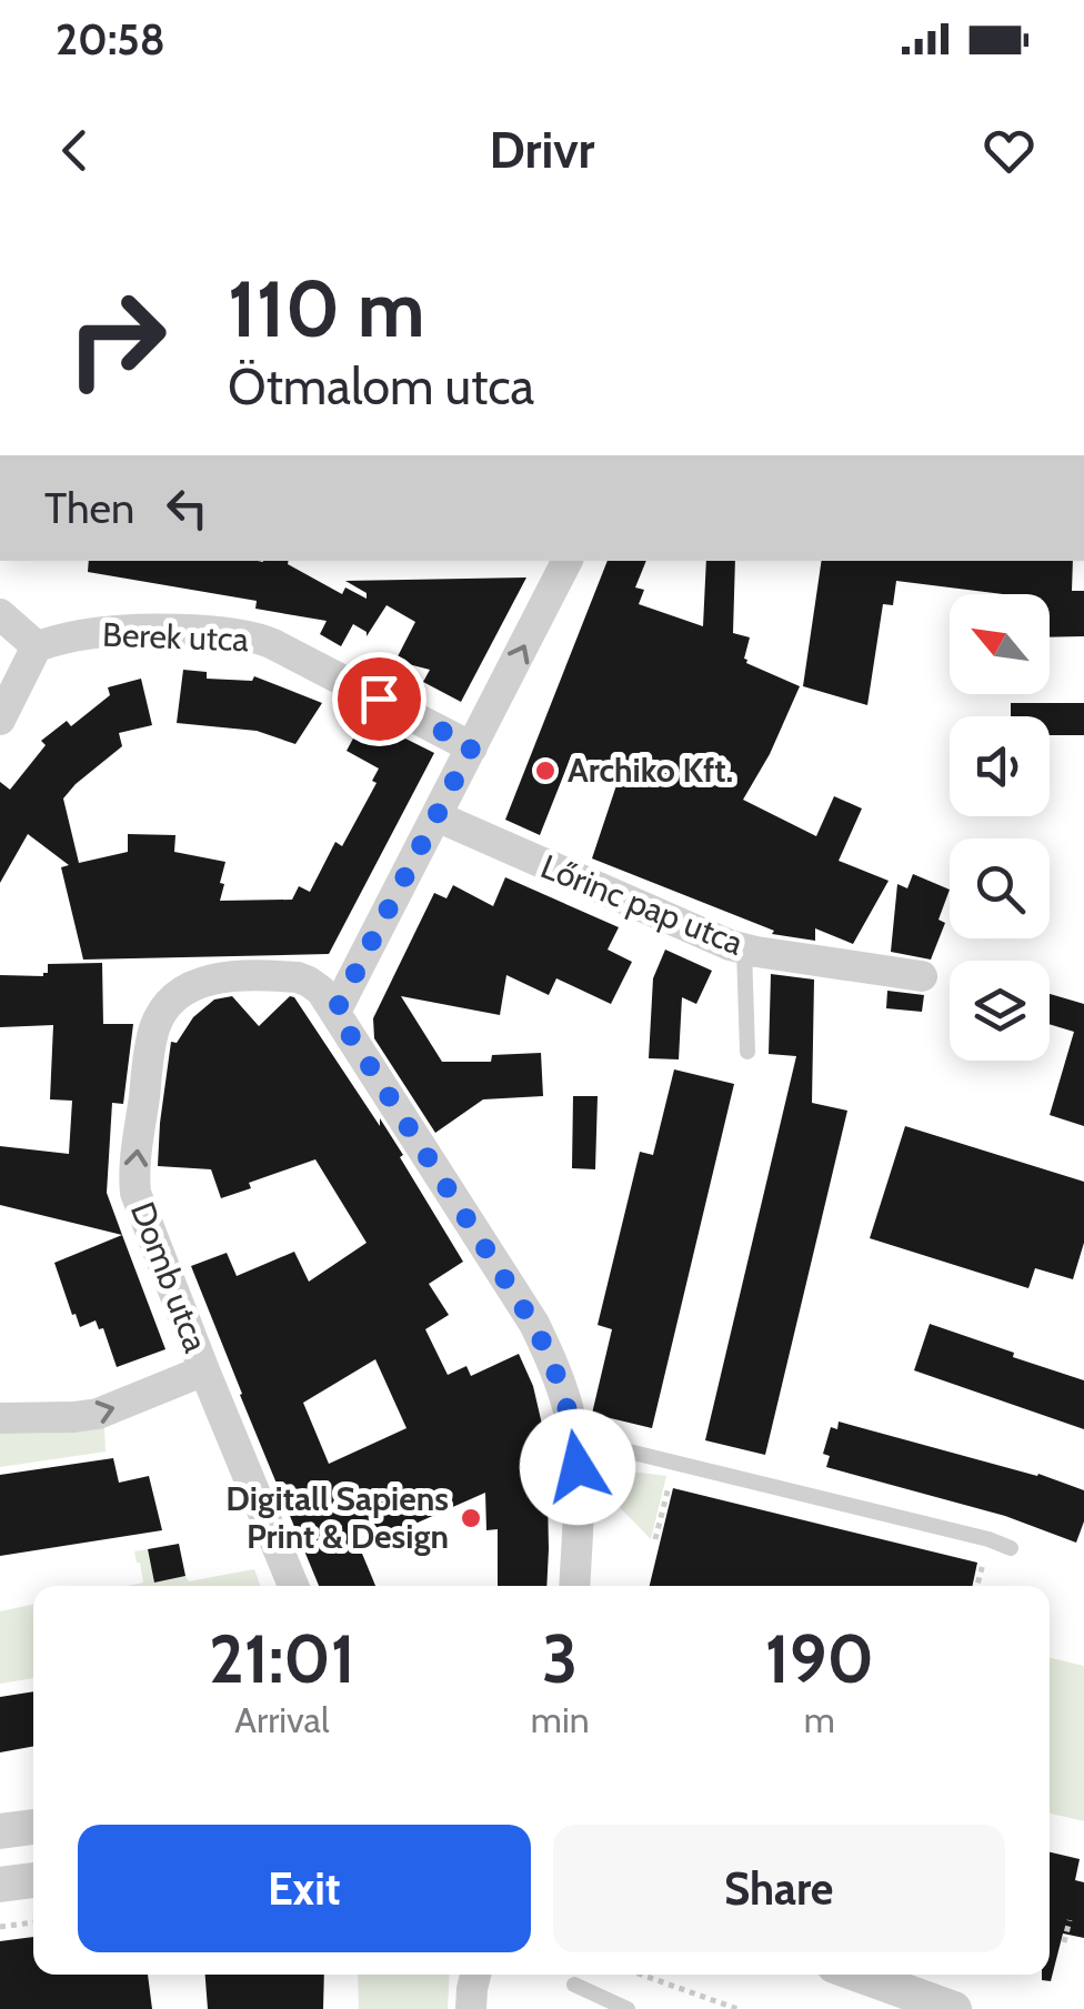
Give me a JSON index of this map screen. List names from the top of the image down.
{
  "streets": {
    "street": ["Berek utca", "Lőrinc pap utca", "Domb utca"]
  },
  "places": ["Archiko Kft.", "Digitall Sapiens Print & Design"],
  "north": "top left",
  "page": {
    "status": "20:58",
    "header": "Drivr",
    "turn": ["110 m", "Ötmalom utca"],
    "then": "Then",
    "eta": [
      "21:01",
      "Arrival",
      "3",
      "min",
      "190",
      "m"
    ],
    "buttons": ["Exit", "Share"]
  }
}
